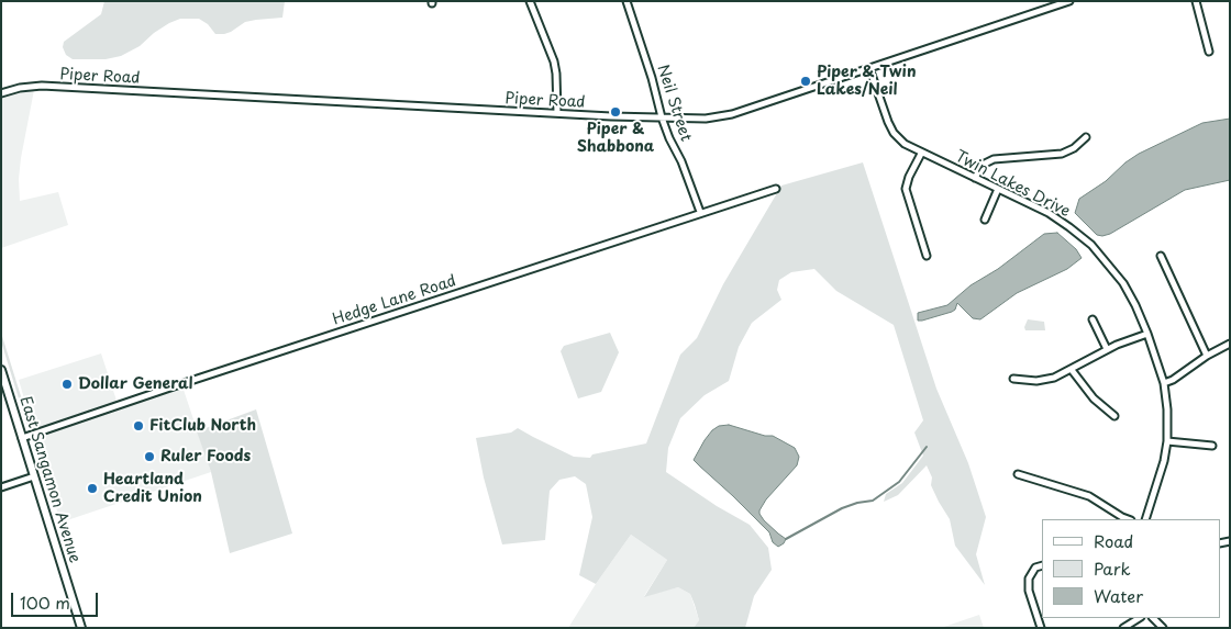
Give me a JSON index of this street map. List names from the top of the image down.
{
  "streets": {
    "main road": ["East Sangamon Avenue"],
    "street": [
      "Piper Road",
      "Neil Street",
      "Twin Lakes Drive",
      "Hedge Lane Road"
    ]
  },
  "crossings": [
    ["Piper Road", "Neil Street"],
    ["Piper Road", "Twin Lakes Drive"],
    ["Neil Street", "Hedge Lane Road"],
    ["Hedge Lane Road", "East Sangamon Avenue"]
  ],
  "places": [
    "Piper & Twin Lakes/Neil",
    "Piper & Shabbona",
    "Dollar General",
    "FitClub North",
    "Ruler Foods",
    "Heartland Credit Union"
  ],
  "legend": ["Road", "Park", "Water"],
  "scale_bar": "100 m"
}
